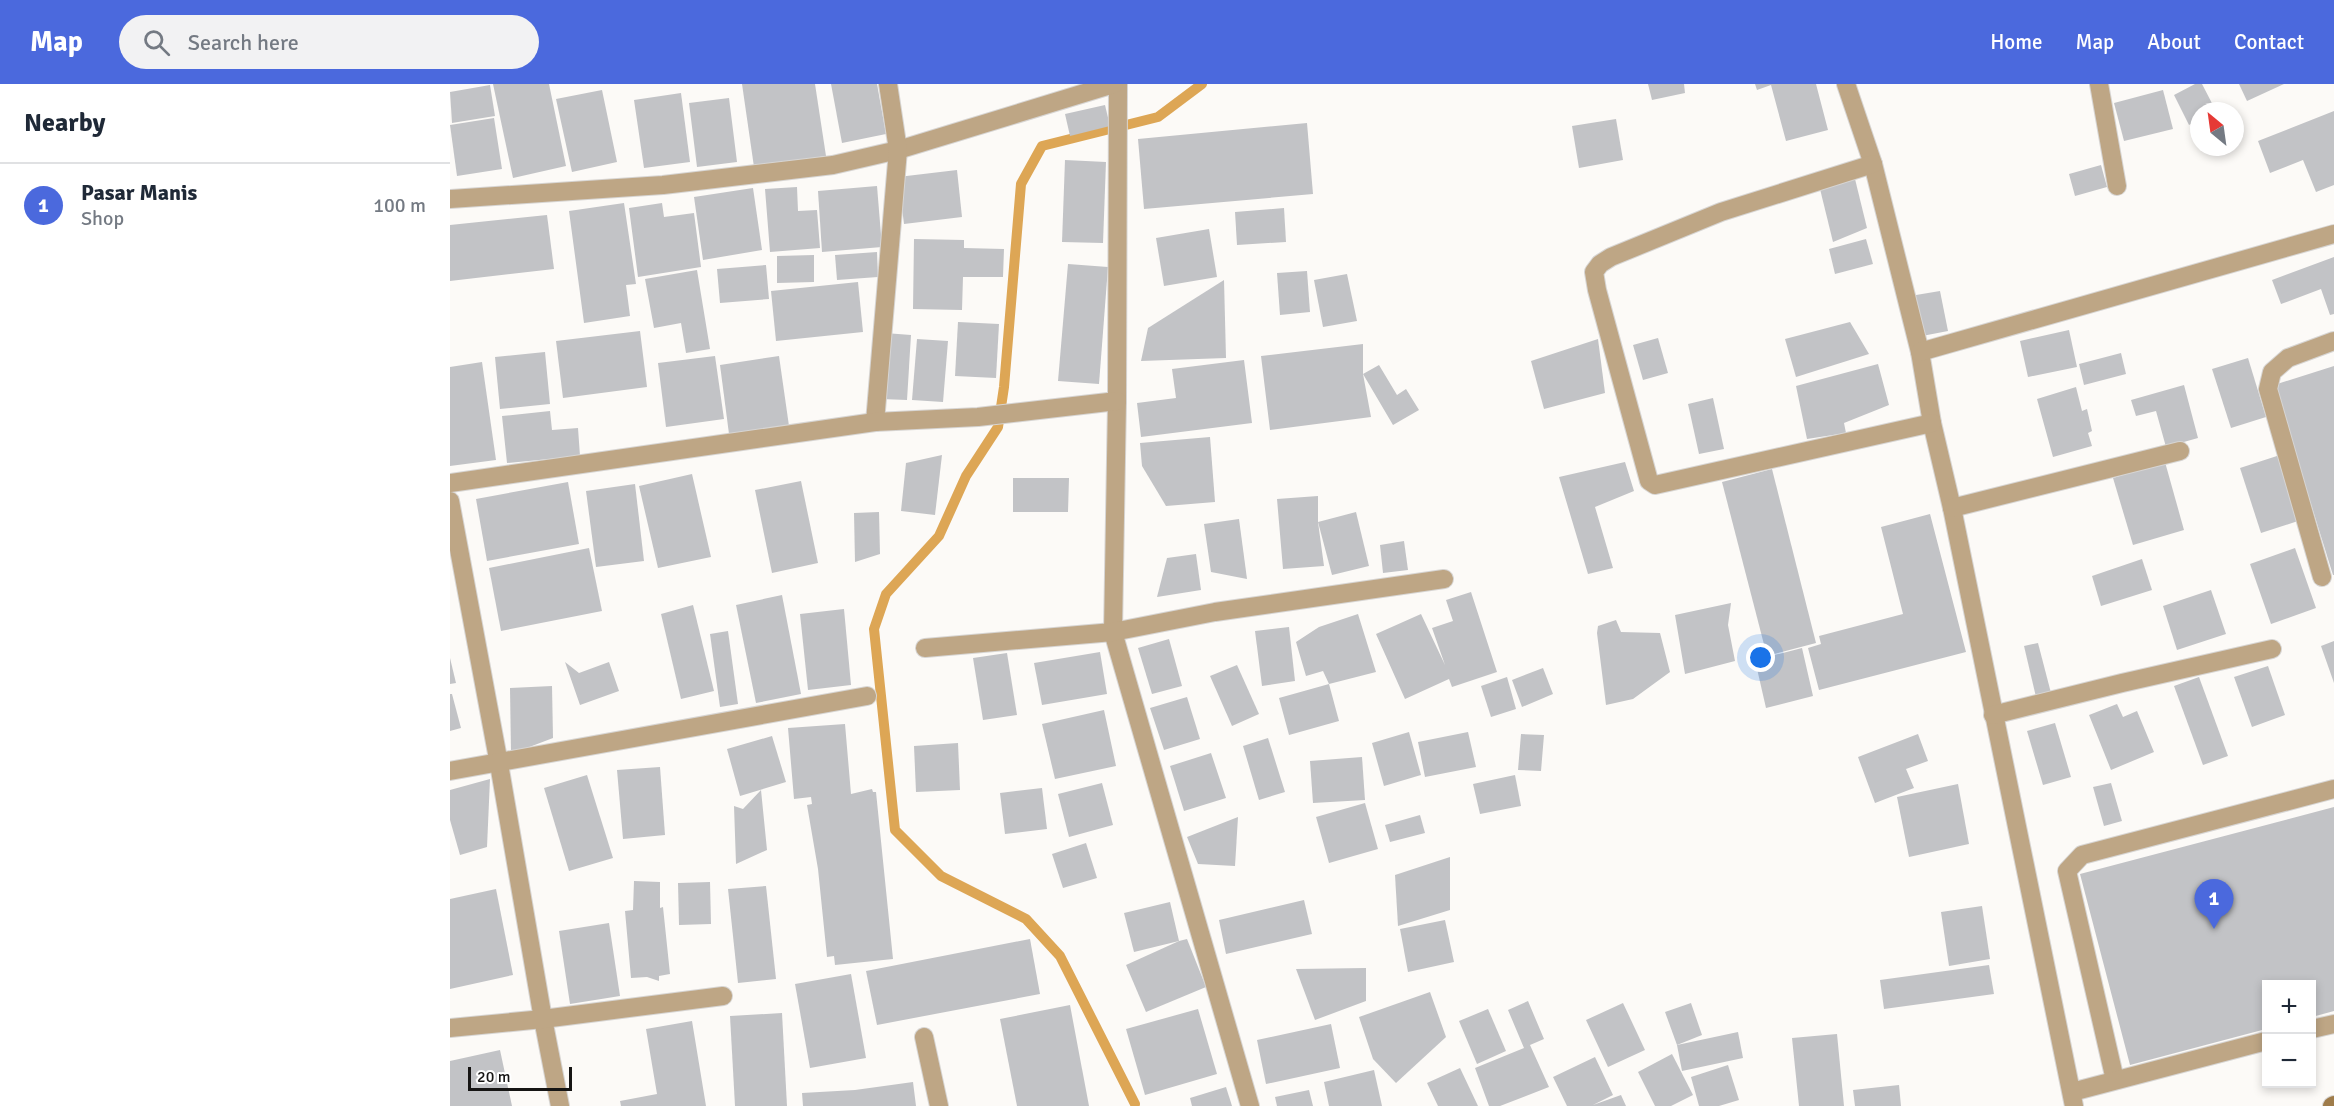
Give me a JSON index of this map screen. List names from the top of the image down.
{
  "scale_bar": "20 m",
  "north": "top left",
  "page": {
    "header": "Map",
    "search": "Search here",
    "nav": [
      "Home",
      "Map",
      "About",
      "Contact"
    ],
    "heading": "Nearby",
    "list": [
      {
        "mark": "1",
        "name": "Pasar Manis",
        "note": "Shop",
        "value": "100 m"
      }
    ],
    "pins": "1",
    "map_buttons": ["+", "−"],
    "scale": "20 m"
  }
}
